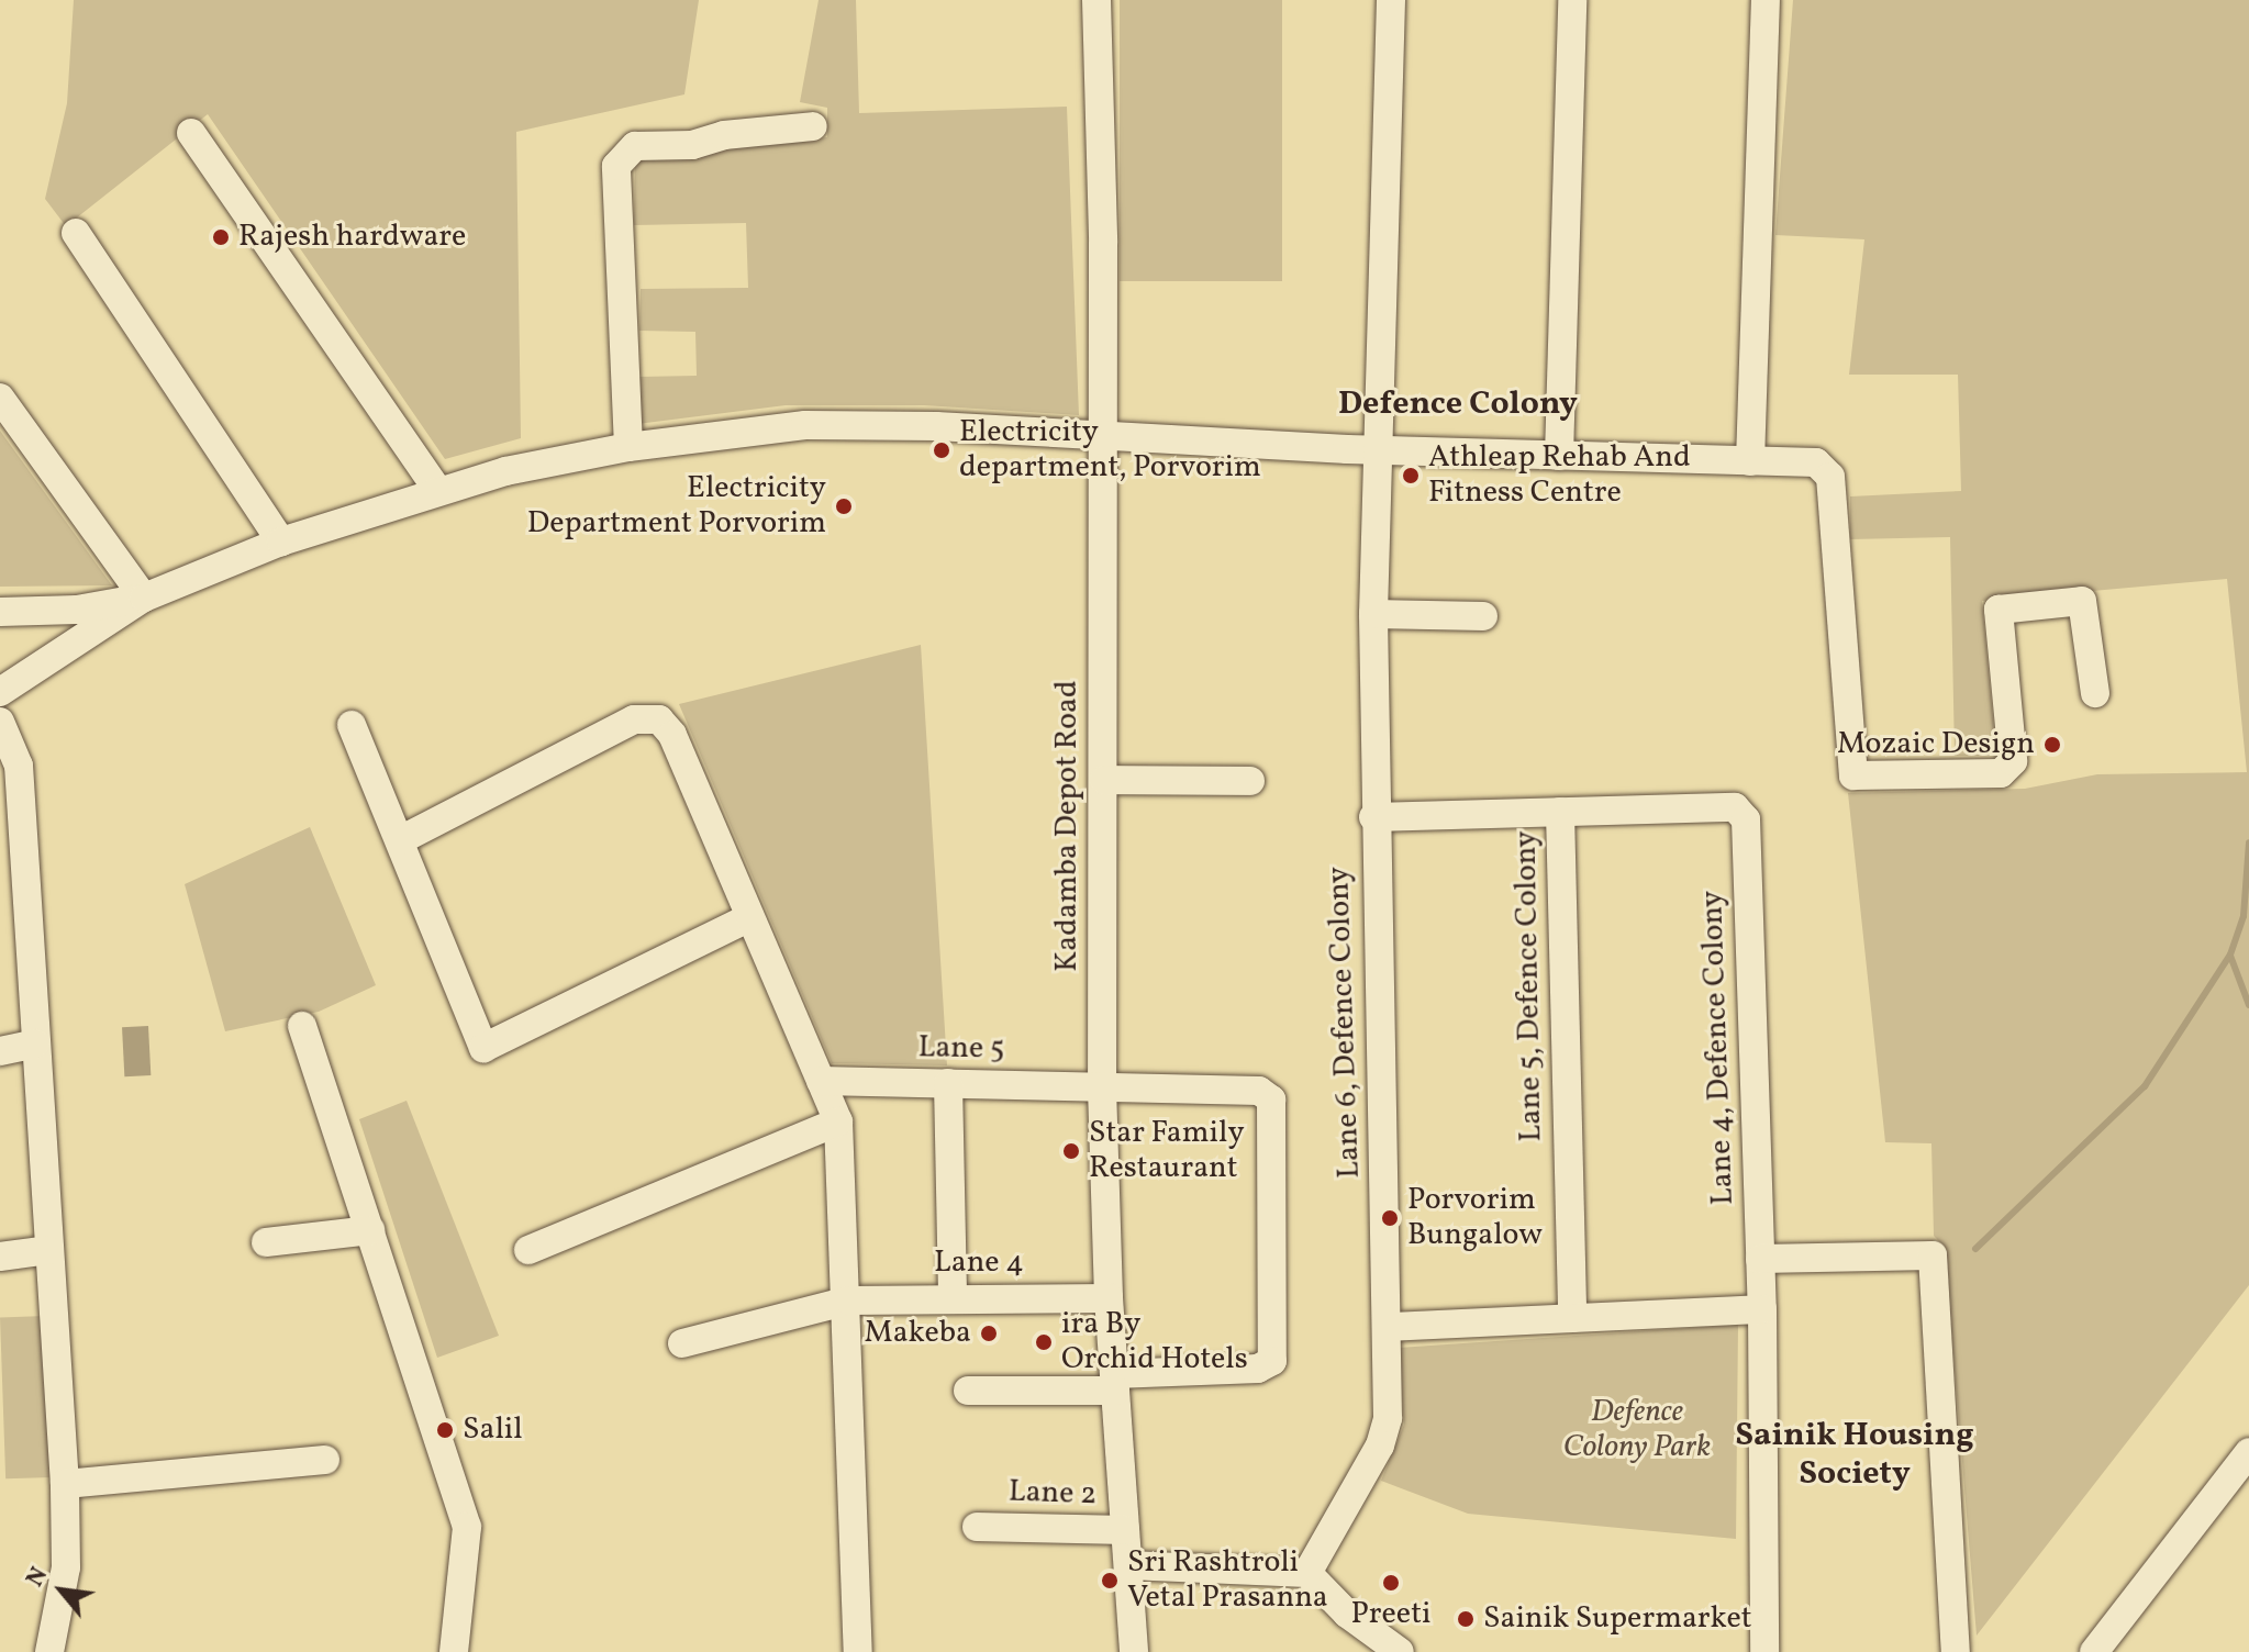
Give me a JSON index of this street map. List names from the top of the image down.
{
  "streets": {
    "street": [
      "Kadamba Depot Road",
      "Lane 5, Defence Colony",
      "Lane 6, Defence Colony",
      "Lane 4, Defence Colony",
      "Lane 5",
      "Lane 4",
      "Lane 2"
    ]
  },
  "crossings": [
    ["Kadamba Depot Road", "Lane 5"],
    ["Kadamba Depot Road", "Lane 4"],
    ["Kadamba Depot Road", "Lane 2"],
    ["Lane 5, Defence Colony", "Lane 4, Defence Colony"],
    ["Lane 6, Defence Colony", "Lane 4, Defence Colony"]
  ],
  "districts": ["Defence Colony", "Sainik Housing Society"],
  "parks": ["Defence Colony Park"],
  "places": [
    "Rajesh hardware",
    "Electricity department, Porvorim",
    "Athleap Rehab And Fitness Centre",
    "Electricity Department Porvorim",
    "Mozaic Design",
    "Star Family Restaurant",
    "Porvorim Bungalow",
    "Makeba",
    "ira By Orchid Hotels",
    "Salil",
    "Sri Rashtroli Vetal Prasanna",
    "Preeti",
    "Sainik Supermarket"
  ],
  "north": "top left"
}
